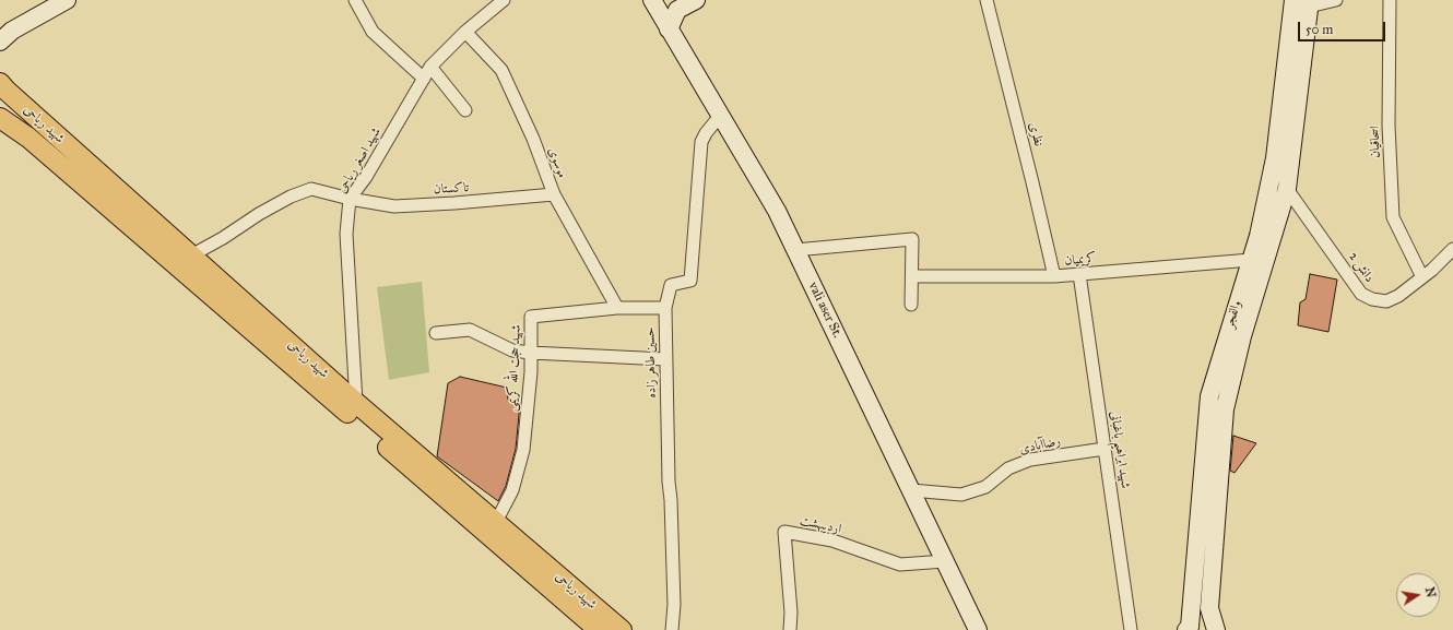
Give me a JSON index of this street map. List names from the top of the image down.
{
  "streets": {
    "main road": ["شهید ریاحی"],
    "street": [
      "نظری",
      "اسحاقیان",
      "شهید اصغر ریاحی",
      "موسوی",
      "تاکستان",
      "کریمیان",
      "دانش 2",
      "vali aser St.",
      "والفجر",
      "حسین طاهر زاده",
      "شهید حجت الله کریمی",
      "رضاآبادی",
      "شهید ابراهیم باغبانی",
      "اردیبهشت"
    ]
  },
  "crossings": [
    ["شهید ریاحی", "شهید اصغر ریاحی"],
    ["شهید ریاحی", "تاکستان"],
    ["شهید ریاحی", "شهید حجت الله کریمی"],
    ["نظری", "کریمیان"],
    ["اسحاقیان", "دانش 2"],
    ["شهید اصغر ریاحی", "موسوی"],
    ["شهید اصغر ریاحی", "تاکستان"],
    ["موسوی", "تاکستان"],
    ["موسوی", "شهید حجت الله کریمی"],
    ["کریمیان", "والفجر"],
    ["کریمیان", "شهید ابراهیم باغبانی"],
    ["دانش 2", "والفجر"],
    ["vali aser St.", "حسین طاهر زاده"],
    ["vali aser St.", "رضاآبادی"],
    ["vali aser St.", "اردیبهشت"],
    ["حسین طاهر زاده", "شهید حجت الله کریمی"],
    ["رضاآبادی", "شهید ابراهیم باغبانی"]
  ],
  "scale_bar": "50 m",
  "north": "right"
}
